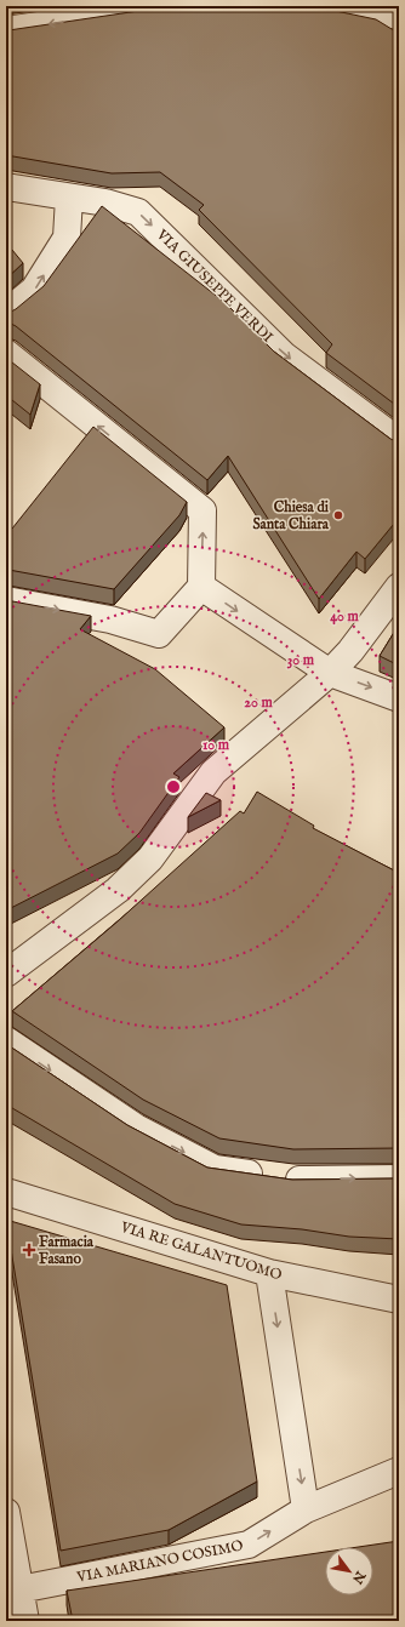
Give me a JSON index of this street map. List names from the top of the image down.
{
  "streets": {
    "street": ["VIA GIUSEPPE VERDI", "VIA RE GALANTUOMO", "VIA MARIANO COSIMO"]
  },
  "one_way": ["VIA MARIANO COSIMO"],
  "places": {
    "other": ["Chiesa di Santa Chiara"],
    "health": ["Farmacia Fasano"]
  },
  "north": "bottom right",
  "rings": [
    "40 m",
    "30 m",
    "20 m",
    "10 m"
  ]
}
